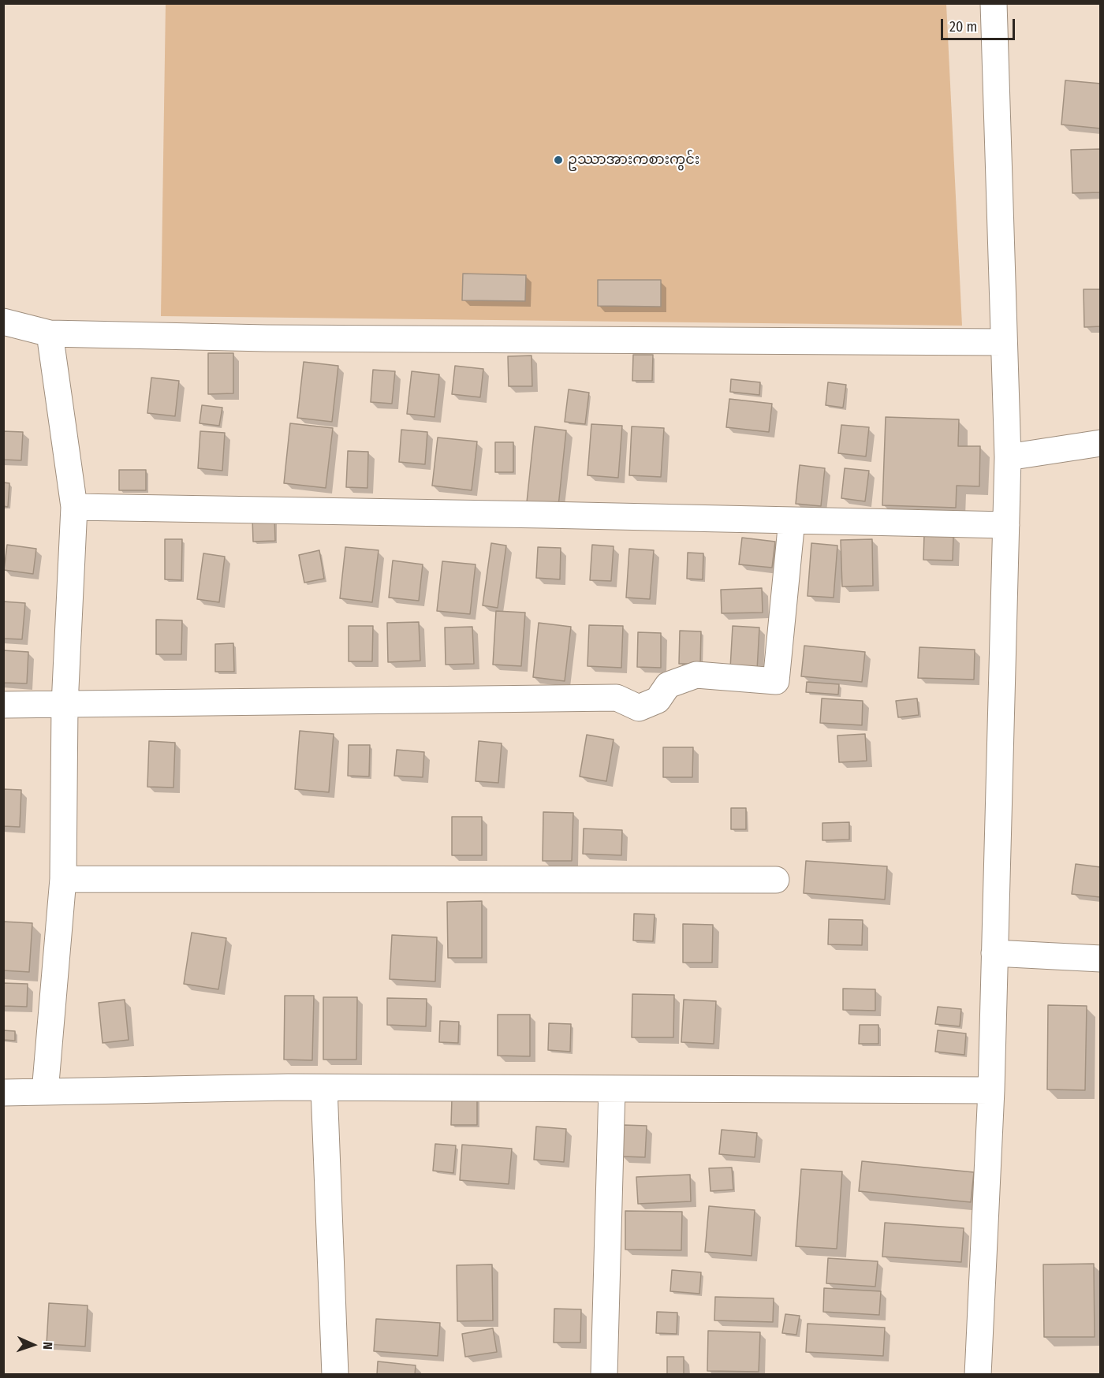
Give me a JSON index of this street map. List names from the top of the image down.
{
  "places": ["ဥဿာ‌အားကစားကွင်း"],
  "scale_bar": "20 m",
  "north": "right"
}
